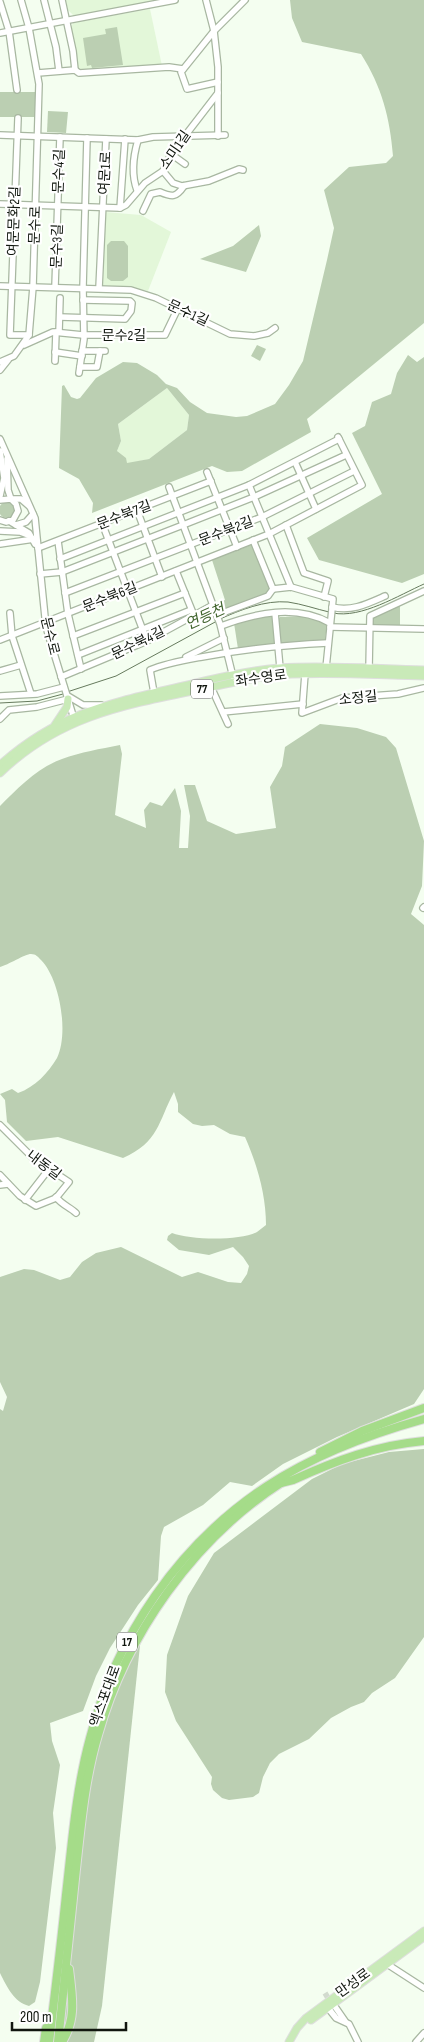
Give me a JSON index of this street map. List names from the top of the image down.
{
  "streets": {
    "highway": ["17", "엑스포대로"],
    "main road": ["좌수영로", "77", "만성로"],
    "street": [
      "소미1길",
      "문수4길",
      "여문1로",
      "여문문화2길",
      "문수로",
      "문수3길",
      "문수1길",
      "문수2길",
      "문수북7길",
      "문수북2길",
      "문수북6길",
      "문수북4길",
      "소정길",
      "내동길"
    ]
  },
  "crossings": [
    ["소미1길", "문수4길"],
    ["소미1길", "여문1로"],
    ["문수4길", "여문1로"],
    ["문수4길", "여문문화2길"],
    ["문수4길", "문수로"],
    ["문수4길", "문수3길"],
    ["여문1로", "여문문화2길"],
    ["여문1로", "문수로"],
    ["여문1로", "문수3길"],
    ["여문1로", "문수1길"],
    ["여문문화2길", "문수로"],
    ["여문문화2길", "문수1길"],
    ["문수로", "문수1길"],
    ["문수로", "문수2길"],
    ["문수로", "문수북7길"],
    ["문수로", "문수북6길"],
    ["문수로", "문수북4길"],
    ["문수3길", "문수1길"],
    ["문수3길", "문수2길"],
    ["문수1길", "문수2길"],
    ["문수북7길", "문수북2길"],
    ["문수북2길", "문수북6길"],
    ["문수북2길", "문수북4길"]
  ],
  "water": ["연등천"],
  "scale_bar": "200 m"
}
